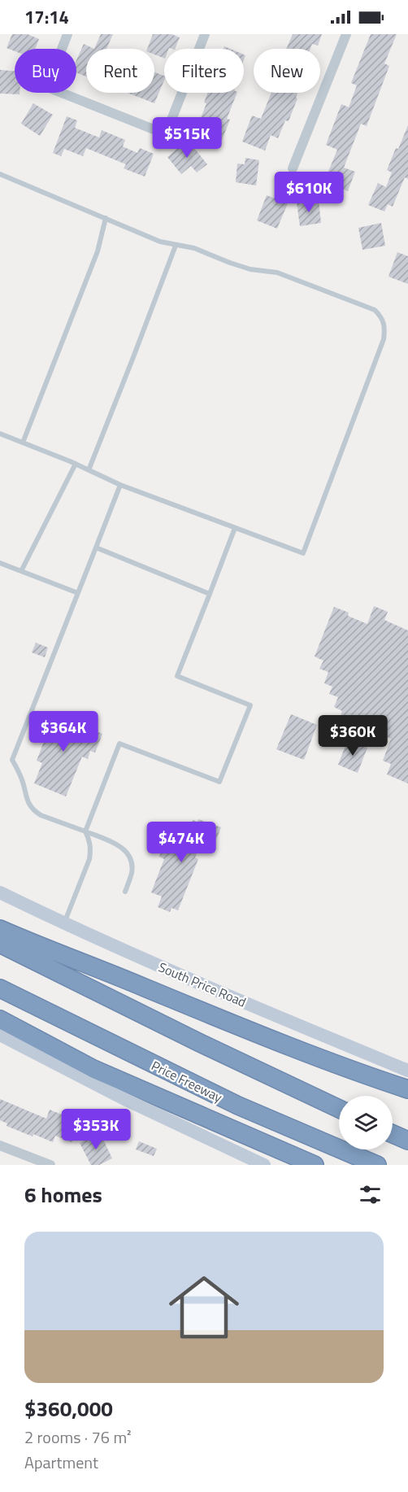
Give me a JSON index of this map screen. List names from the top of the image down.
{
  "streets": {
    "highway": ["Price Freeway"],
    "main road": ["South Price Road"]
  },
  "page": {
    "status": "17:14",
    "chip": [
      "Buy",
      "Rent",
      "Filters",
      "New"
    ],
    "price": [
      "$515K",
      "$610K",
      "$364K",
      "$360K",
      "$474K",
      "$353K"
    ],
    "heading": "6 homes",
    "list": [
      {
        "name": "$360,000",
        "note": "2 rooms · 76 m² · Apartment"
      }
    ]
  }
}
